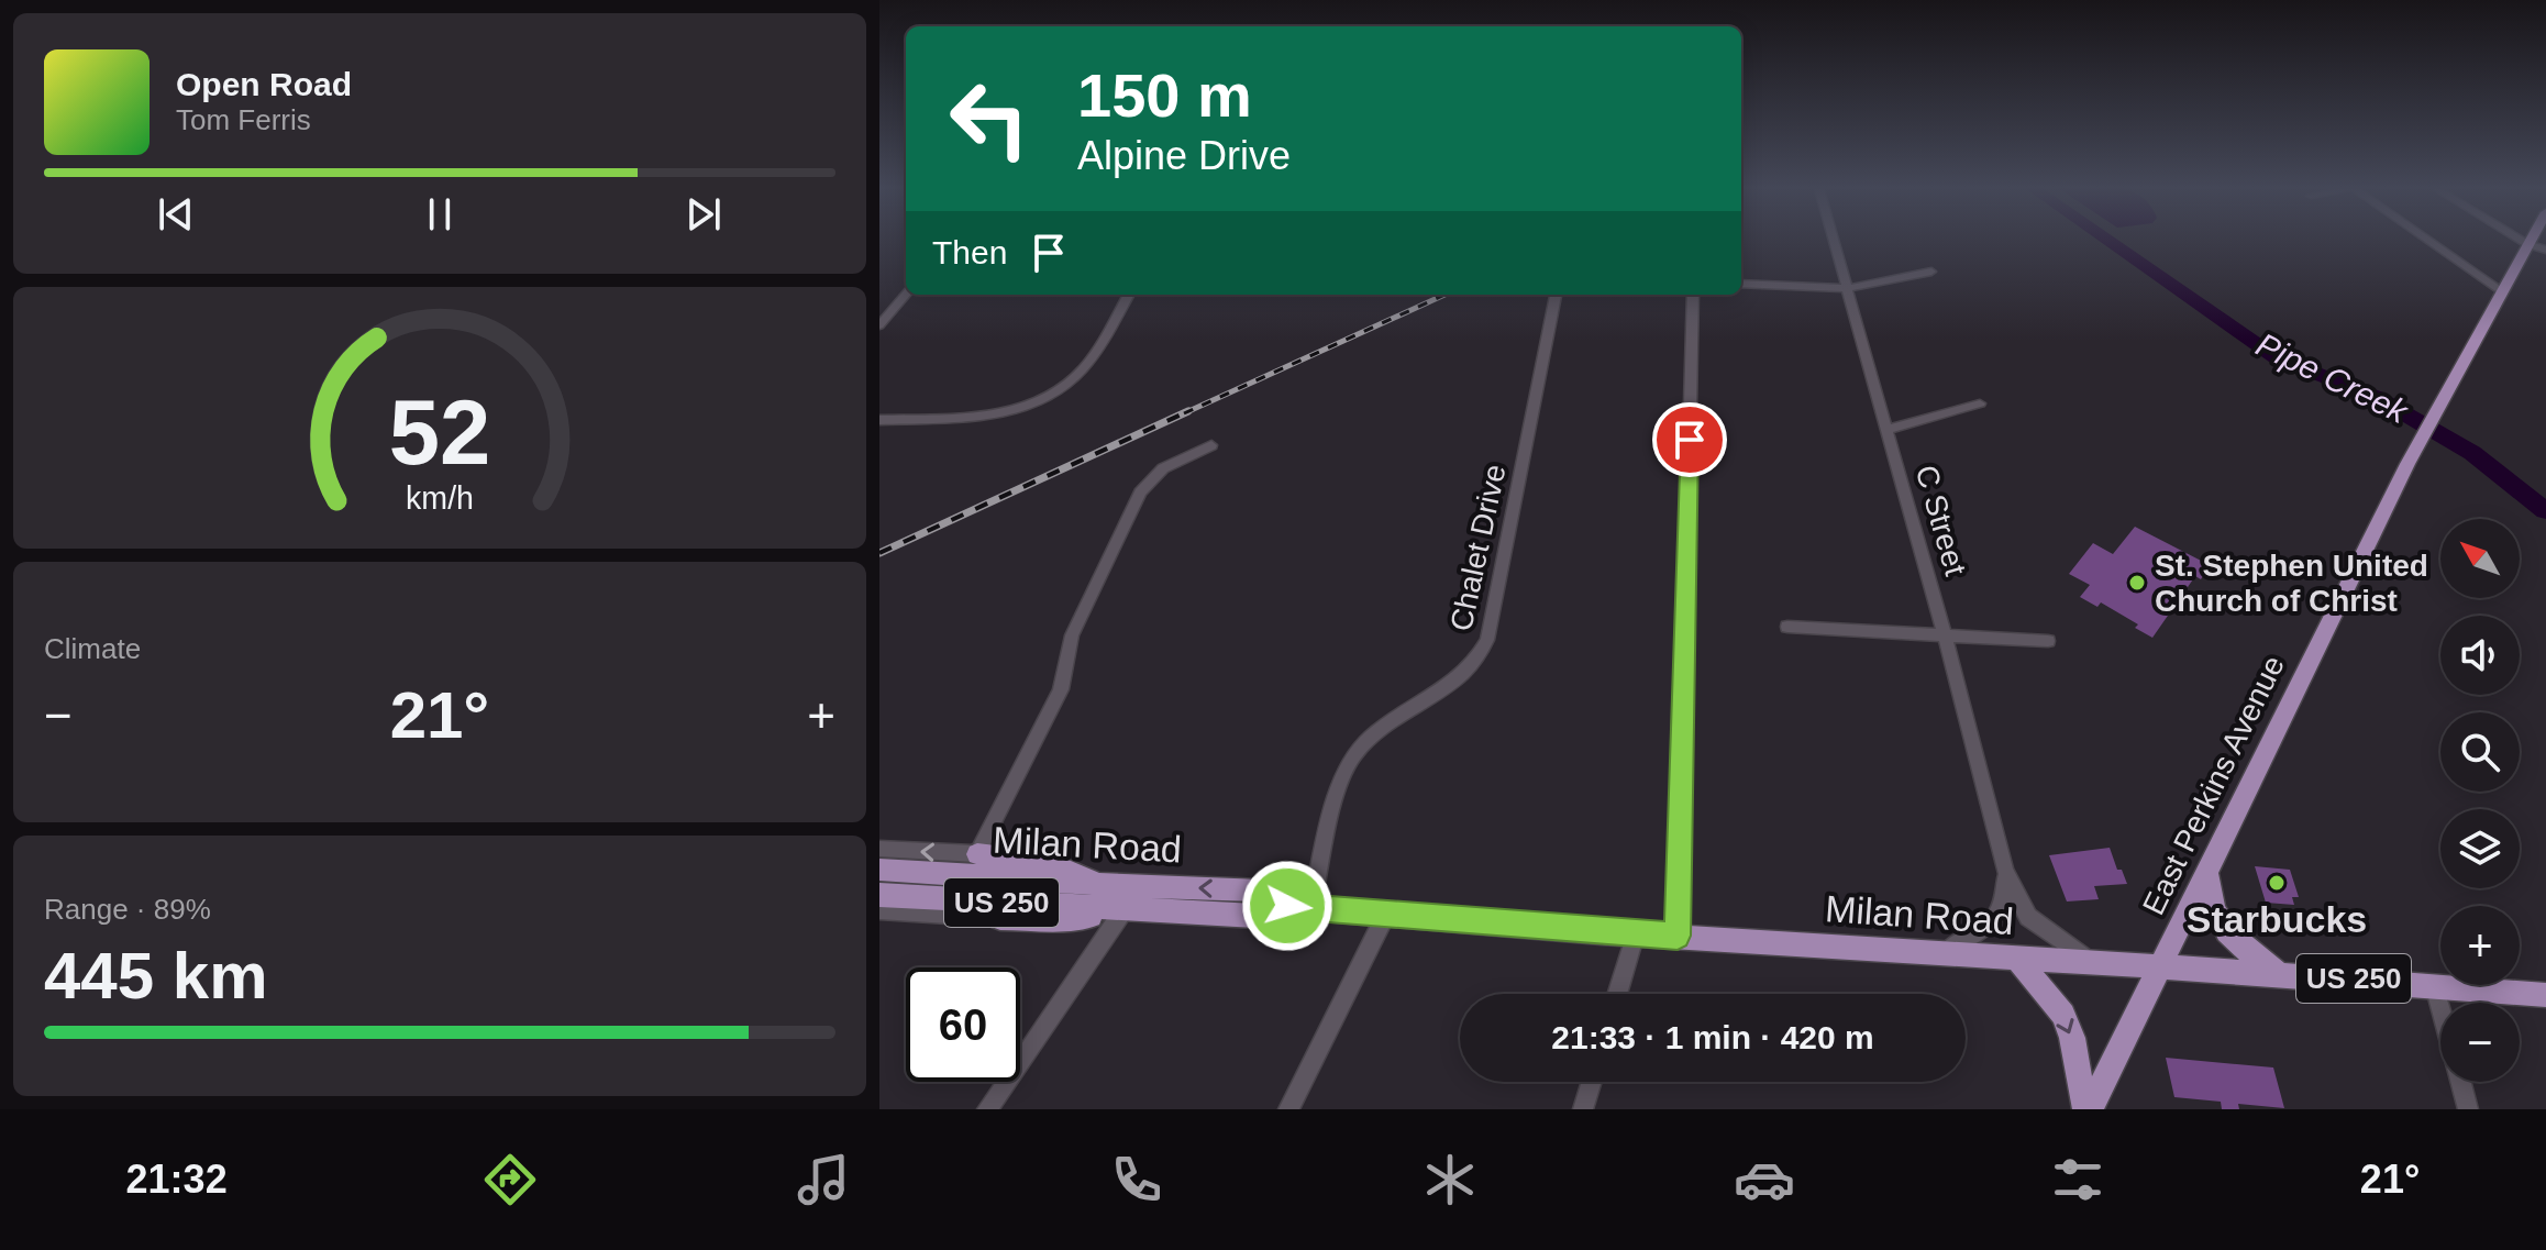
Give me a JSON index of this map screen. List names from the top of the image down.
{
  "streets": {
    "main road": ["East Perkins Avenue", "Milan Road", "US 250"],
    "street": ["C Street", "Chalet Drive"]
  },
  "crossings": [
    ["C Street", "Milan Road"],
    ["Chalet Drive", "Milan Road"],
    ["East Perkins Avenue", "Milan Road"]
  ],
  "water": ["Pipe Creek"],
  "places": ["St. Stephen United Church of Christ", "Starbucks"],
  "north": "top left",
  "page": {
    "turn": ["150 m", "Alpine Drive"],
    "song": ["Open Road", "Tom Ferris"],
    "then": "Then",
    "map_buttons": ["+", "−"],
    "tile": [
      "Climate",
      ["Range · 89%", "445 km"]
    ],
    "heat": ["−", "21°", "+"],
    "limit": "60",
    "trip": "21:33 · 1 min · 420 m",
    "tabs": ["21:32", "21°"],
    "gauge": ["52", "km/h"]
  }
}
